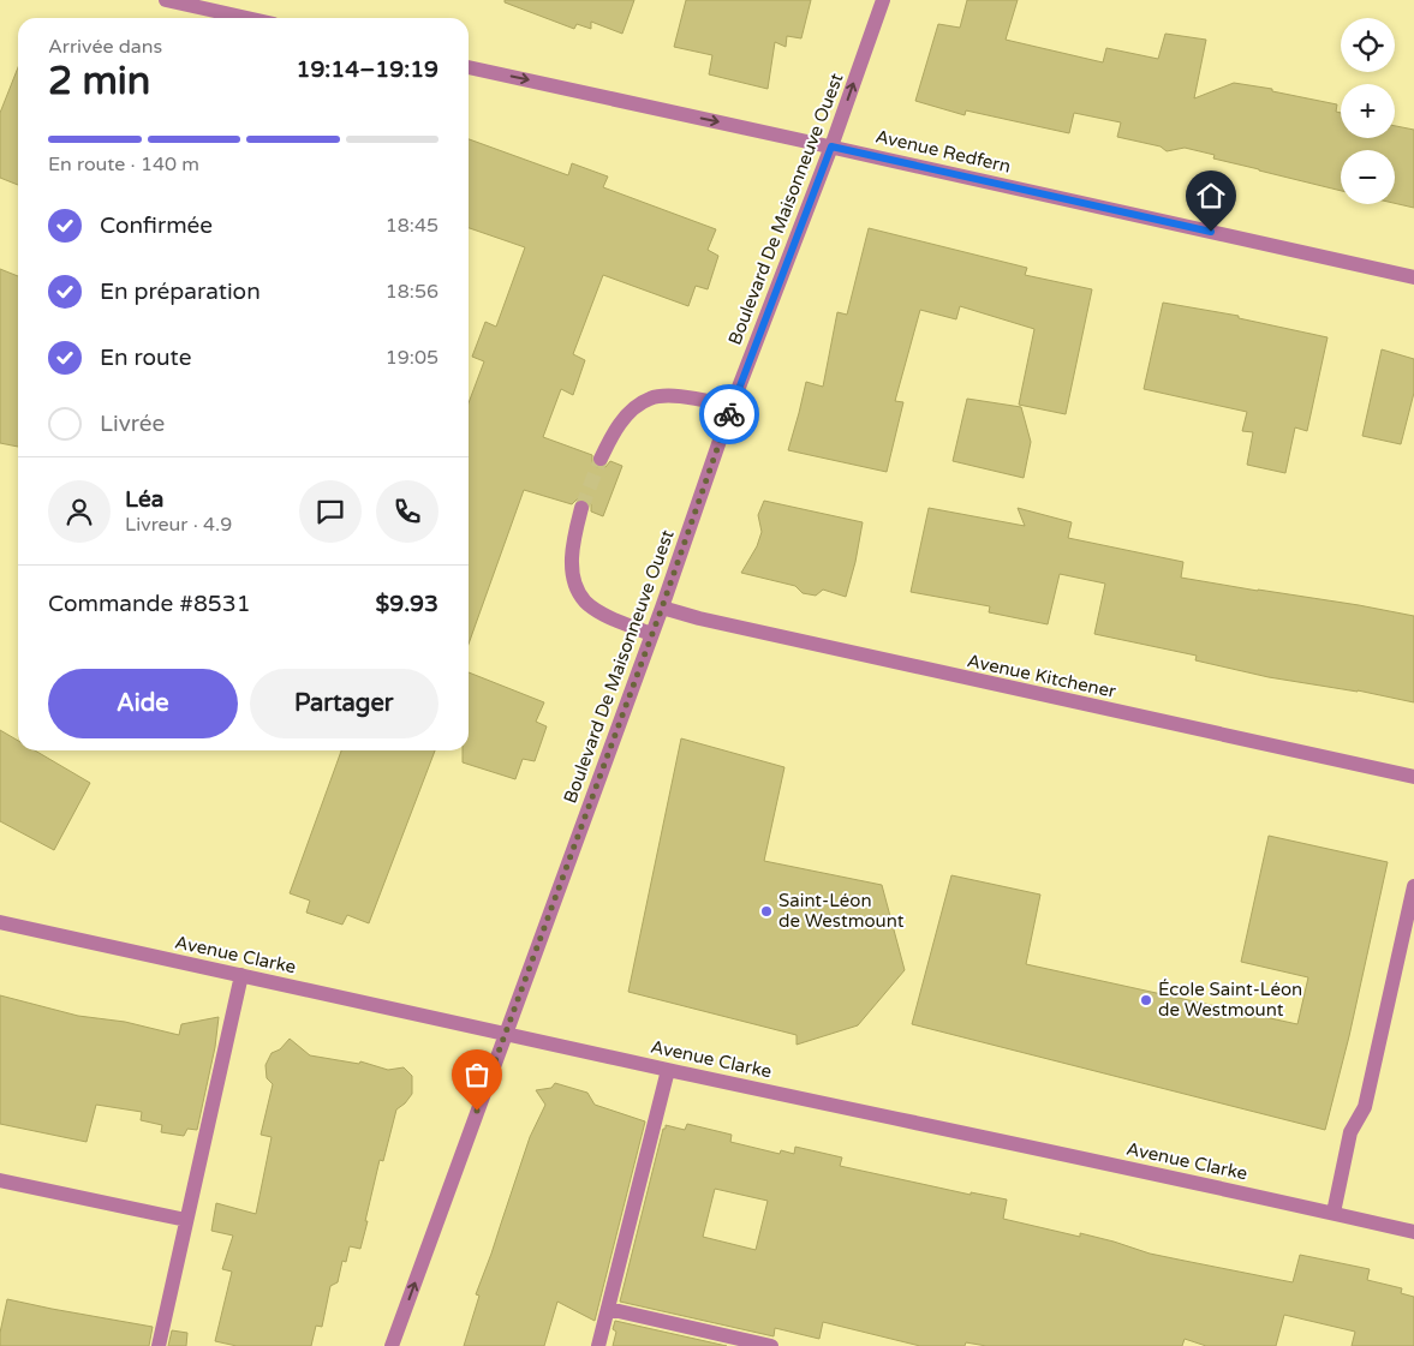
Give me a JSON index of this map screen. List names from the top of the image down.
{
  "streets": {
    "street": [
      "Avenue Redfern",
      "Boulevard De Maisonneuve Ouest",
      "Avenue Kitchener",
      "Avenue Clarke"
    ]
  },
  "crossings": [
    ["Avenue Redfern", "Boulevard De Maisonneuve Ouest"],
    ["Boulevard De Maisonneuve Ouest", "Avenue Kitchener"],
    ["Boulevard De Maisonneuve Ouest", "Avenue Clarke"]
  ],
  "one_way": ["Avenue Redfern"],
  "places": ["Saint-Léon de Westmount", "École Saint-Léon de Westmount"],
  "page": {
    "map_buttons": ["+", "−"],
    "heading": ["2 min", "Arrivée dans", "19:14–19:19"],
    "panel": [
      "Léa",
      "Livreur · 4.9",
      "Commande #8531",
      "$9.93"
    ],
    "bar": "En route · 140 m",
    "list": [
      ["Confirmée", "18:45"],
      ["En préparation", "18:56"],
      ["En route", "19:05"],
      "Livrée"
    ],
    "buttons": ["Aide", "Partager"]
  }
}
